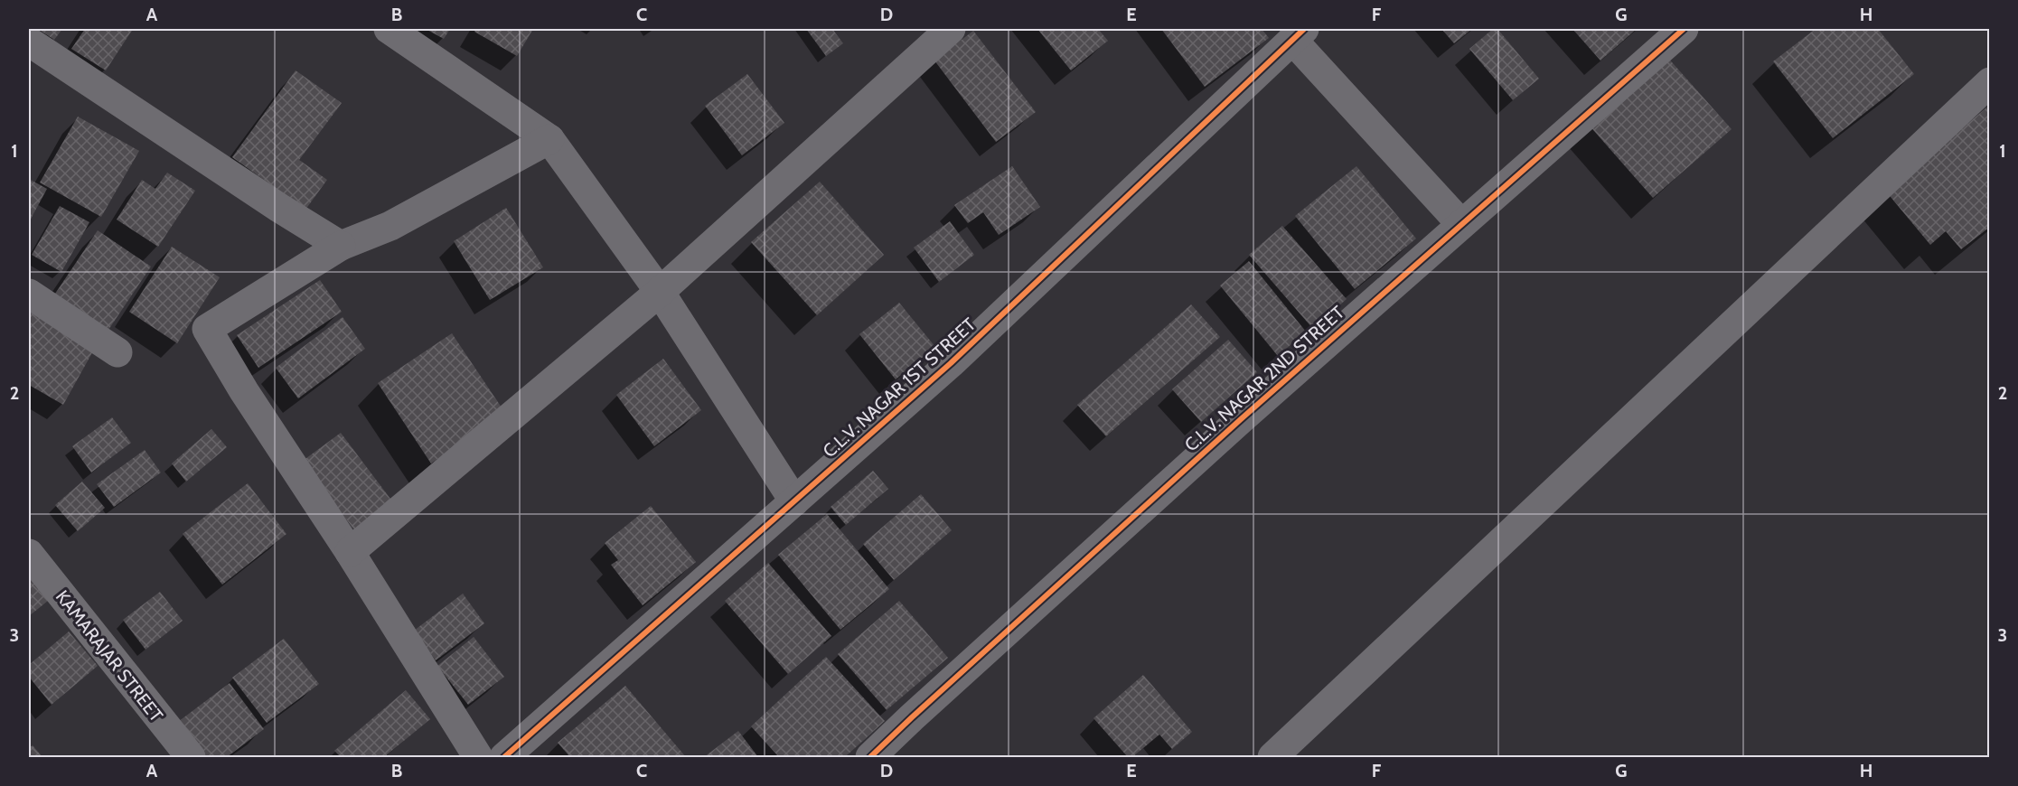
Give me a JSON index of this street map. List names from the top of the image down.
{
  "streets": {
    "street": ["C.L.V. NAGAR 2ND STREET", "C.L.V. NAGAR 1ST STREET", "KAMARAJAR STREET"]
  },
  "grid": {
    "columns": [
      "A",
      "B",
      "C",
      "D",
      "E",
      "F",
      "G",
      "H"
    ],
    "rows": ["1", "2", "3"]
  }
}
